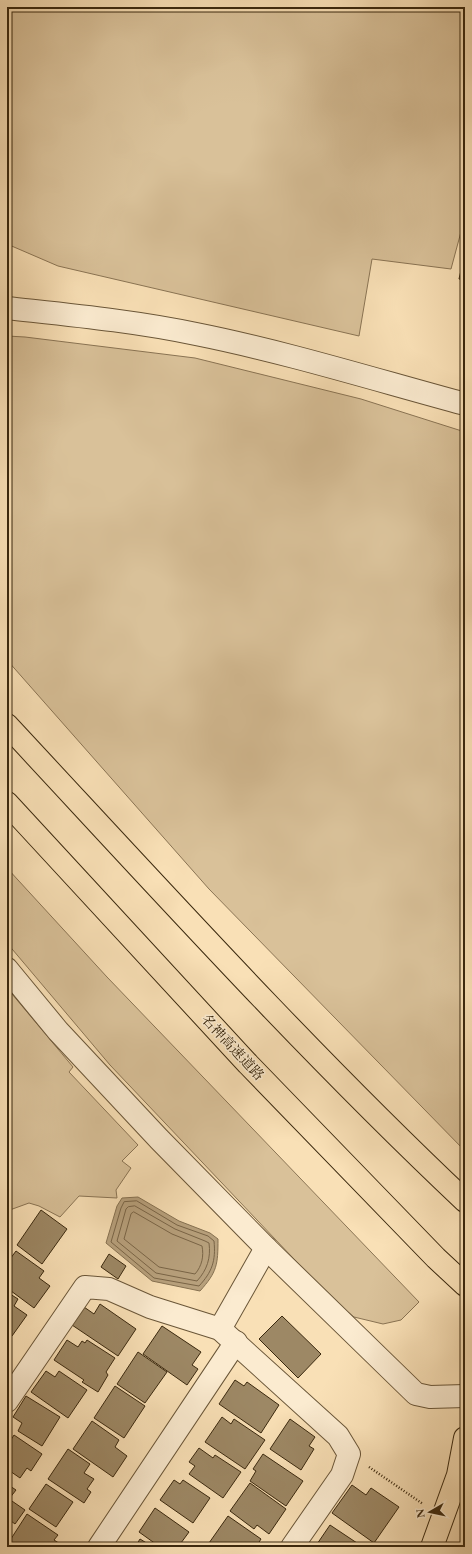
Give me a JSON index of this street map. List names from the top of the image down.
{
  "streets": {
    "main road": ["名神高速道路"]
  },
  "north": "left"
}
